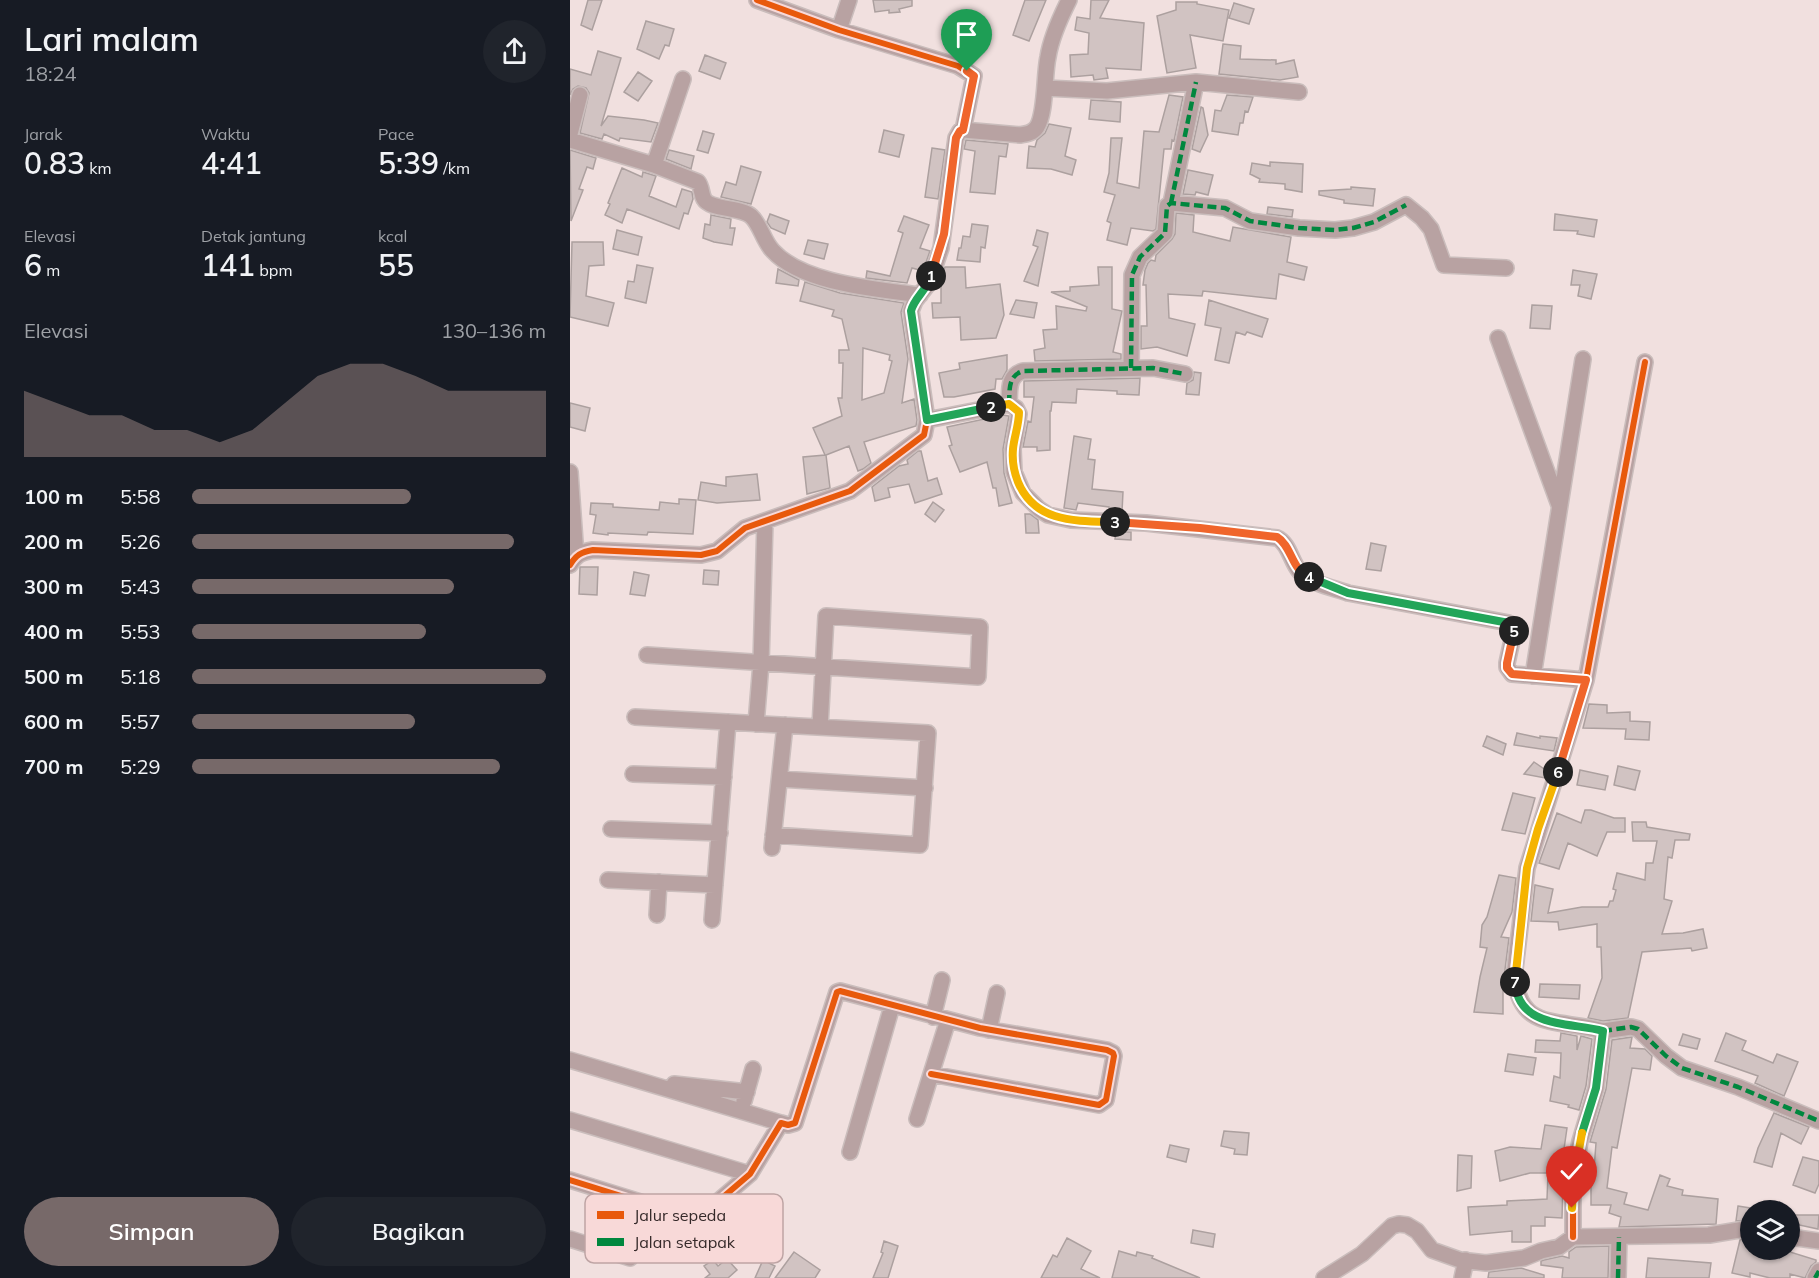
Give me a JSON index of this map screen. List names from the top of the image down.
{
  "legend": ["Jalur sepeda", "Jalan setapak"],
  "page": {
    "heading": ["Lari malam", "18:24"],
    "stats": [
      ["Jarak", "0.83 km"],
      ["Waktu", "4:41"],
      ["Pace", "5:39 /km"],
      ["Elevasi", "6 m"],
      ["Detak jantung", "141 bpm"],
      ["kcal", "55"]
    ],
    "pins": [
      "1",
      "2",
      "3",
      "4",
      "5",
      "6",
      "7"
    ],
    "chart": ["Elevasi", "130–136 m"],
    "list": [
      {
        "name": "100 m",
        "note": "5:58"
      },
      {
        "name": "200 m",
        "note": "5:26"
      },
      {
        "name": "300 m",
        "note": "5:43"
      },
      {
        "name": "400 m",
        "note": "5:53"
      },
      {
        "name": "500 m",
        "note": "5:18"
      },
      {
        "name": "600 m",
        "note": "5:57"
      },
      {
        "name": "700 m",
        "note": "5:29"
      }
    ],
    "buttons": ["Simpan", "Bagikan"]
  }
}
